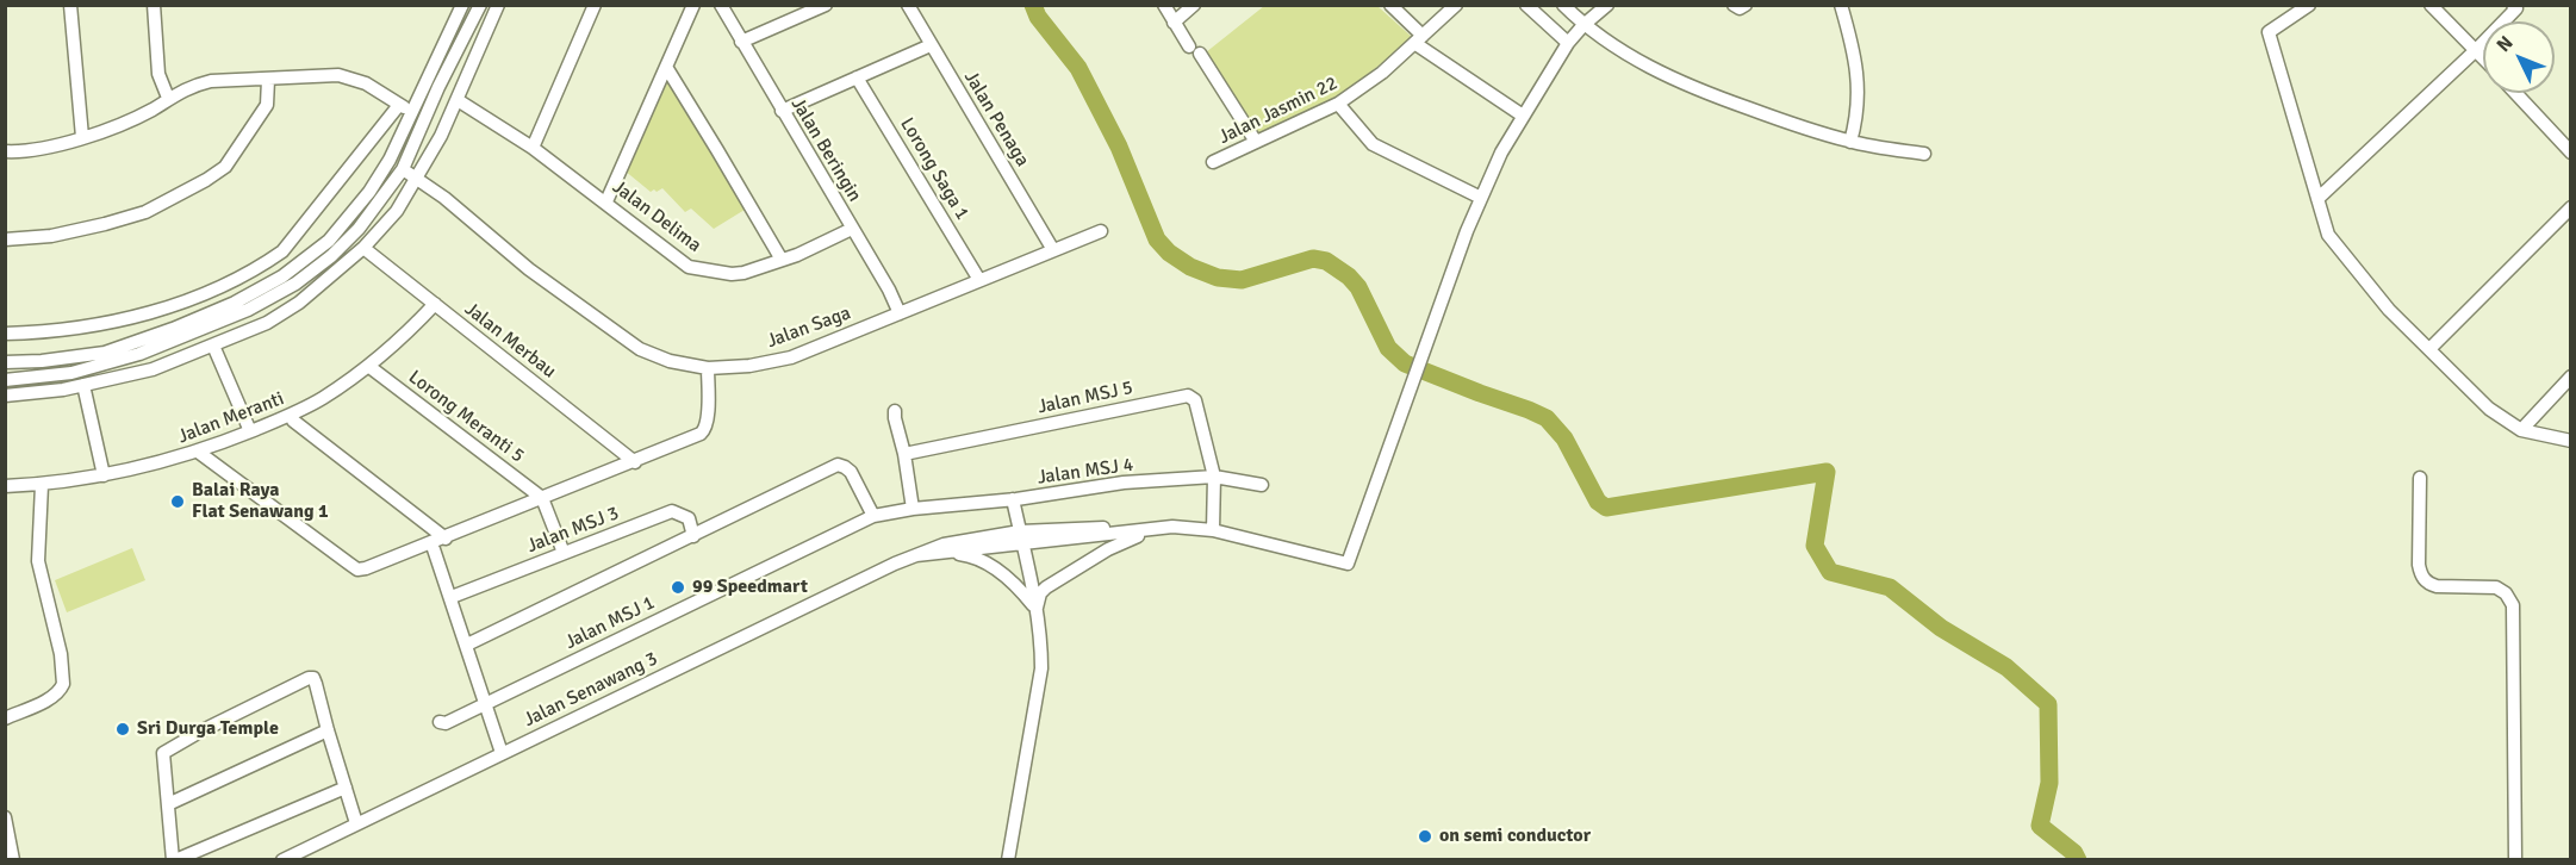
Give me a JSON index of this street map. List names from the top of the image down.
{
  "streets": {
    "street": [
      "Jalan Jasmin 22",
      "Jalan Penaga",
      "Jalan Beringin",
      "Lorong Saga 1",
      "Jalan Delima",
      "Jalan Saga",
      "Jalan Merbau",
      "Jalan MSJ 5",
      "Lorong Meranti 5",
      "Jalan Meranti",
      "Jalan MSJ 4",
      "Jalan MSJ 3",
      "Jalan MSJ 1",
      "Jalan Senawang 3"
    ]
  },
  "crossings": [
    ["Jalan Penaga", "Jalan Saga"],
    ["Jalan Beringin", "Jalan Delima"],
    ["Jalan Beringin", "Jalan Saga"],
    ["Lorong Saga 1", "Jalan Saga"],
    ["Jalan Merbau", "Jalan Meranti"],
    ["Jalan MSJ 5", "Jalan MSJ 4"],
    ["Lorong Meranti 5", "Jalan Meranti"],
    ["Jalan MSJ 4", "Jalan MSJ 1"]
  ],
  "places": [
    "Balai Raya Flat Senawang 1",
    "99 Speedmart",
    "Sri Durga Temple",
    "on semi conductor"
  ],
  "north": "top left"
}
